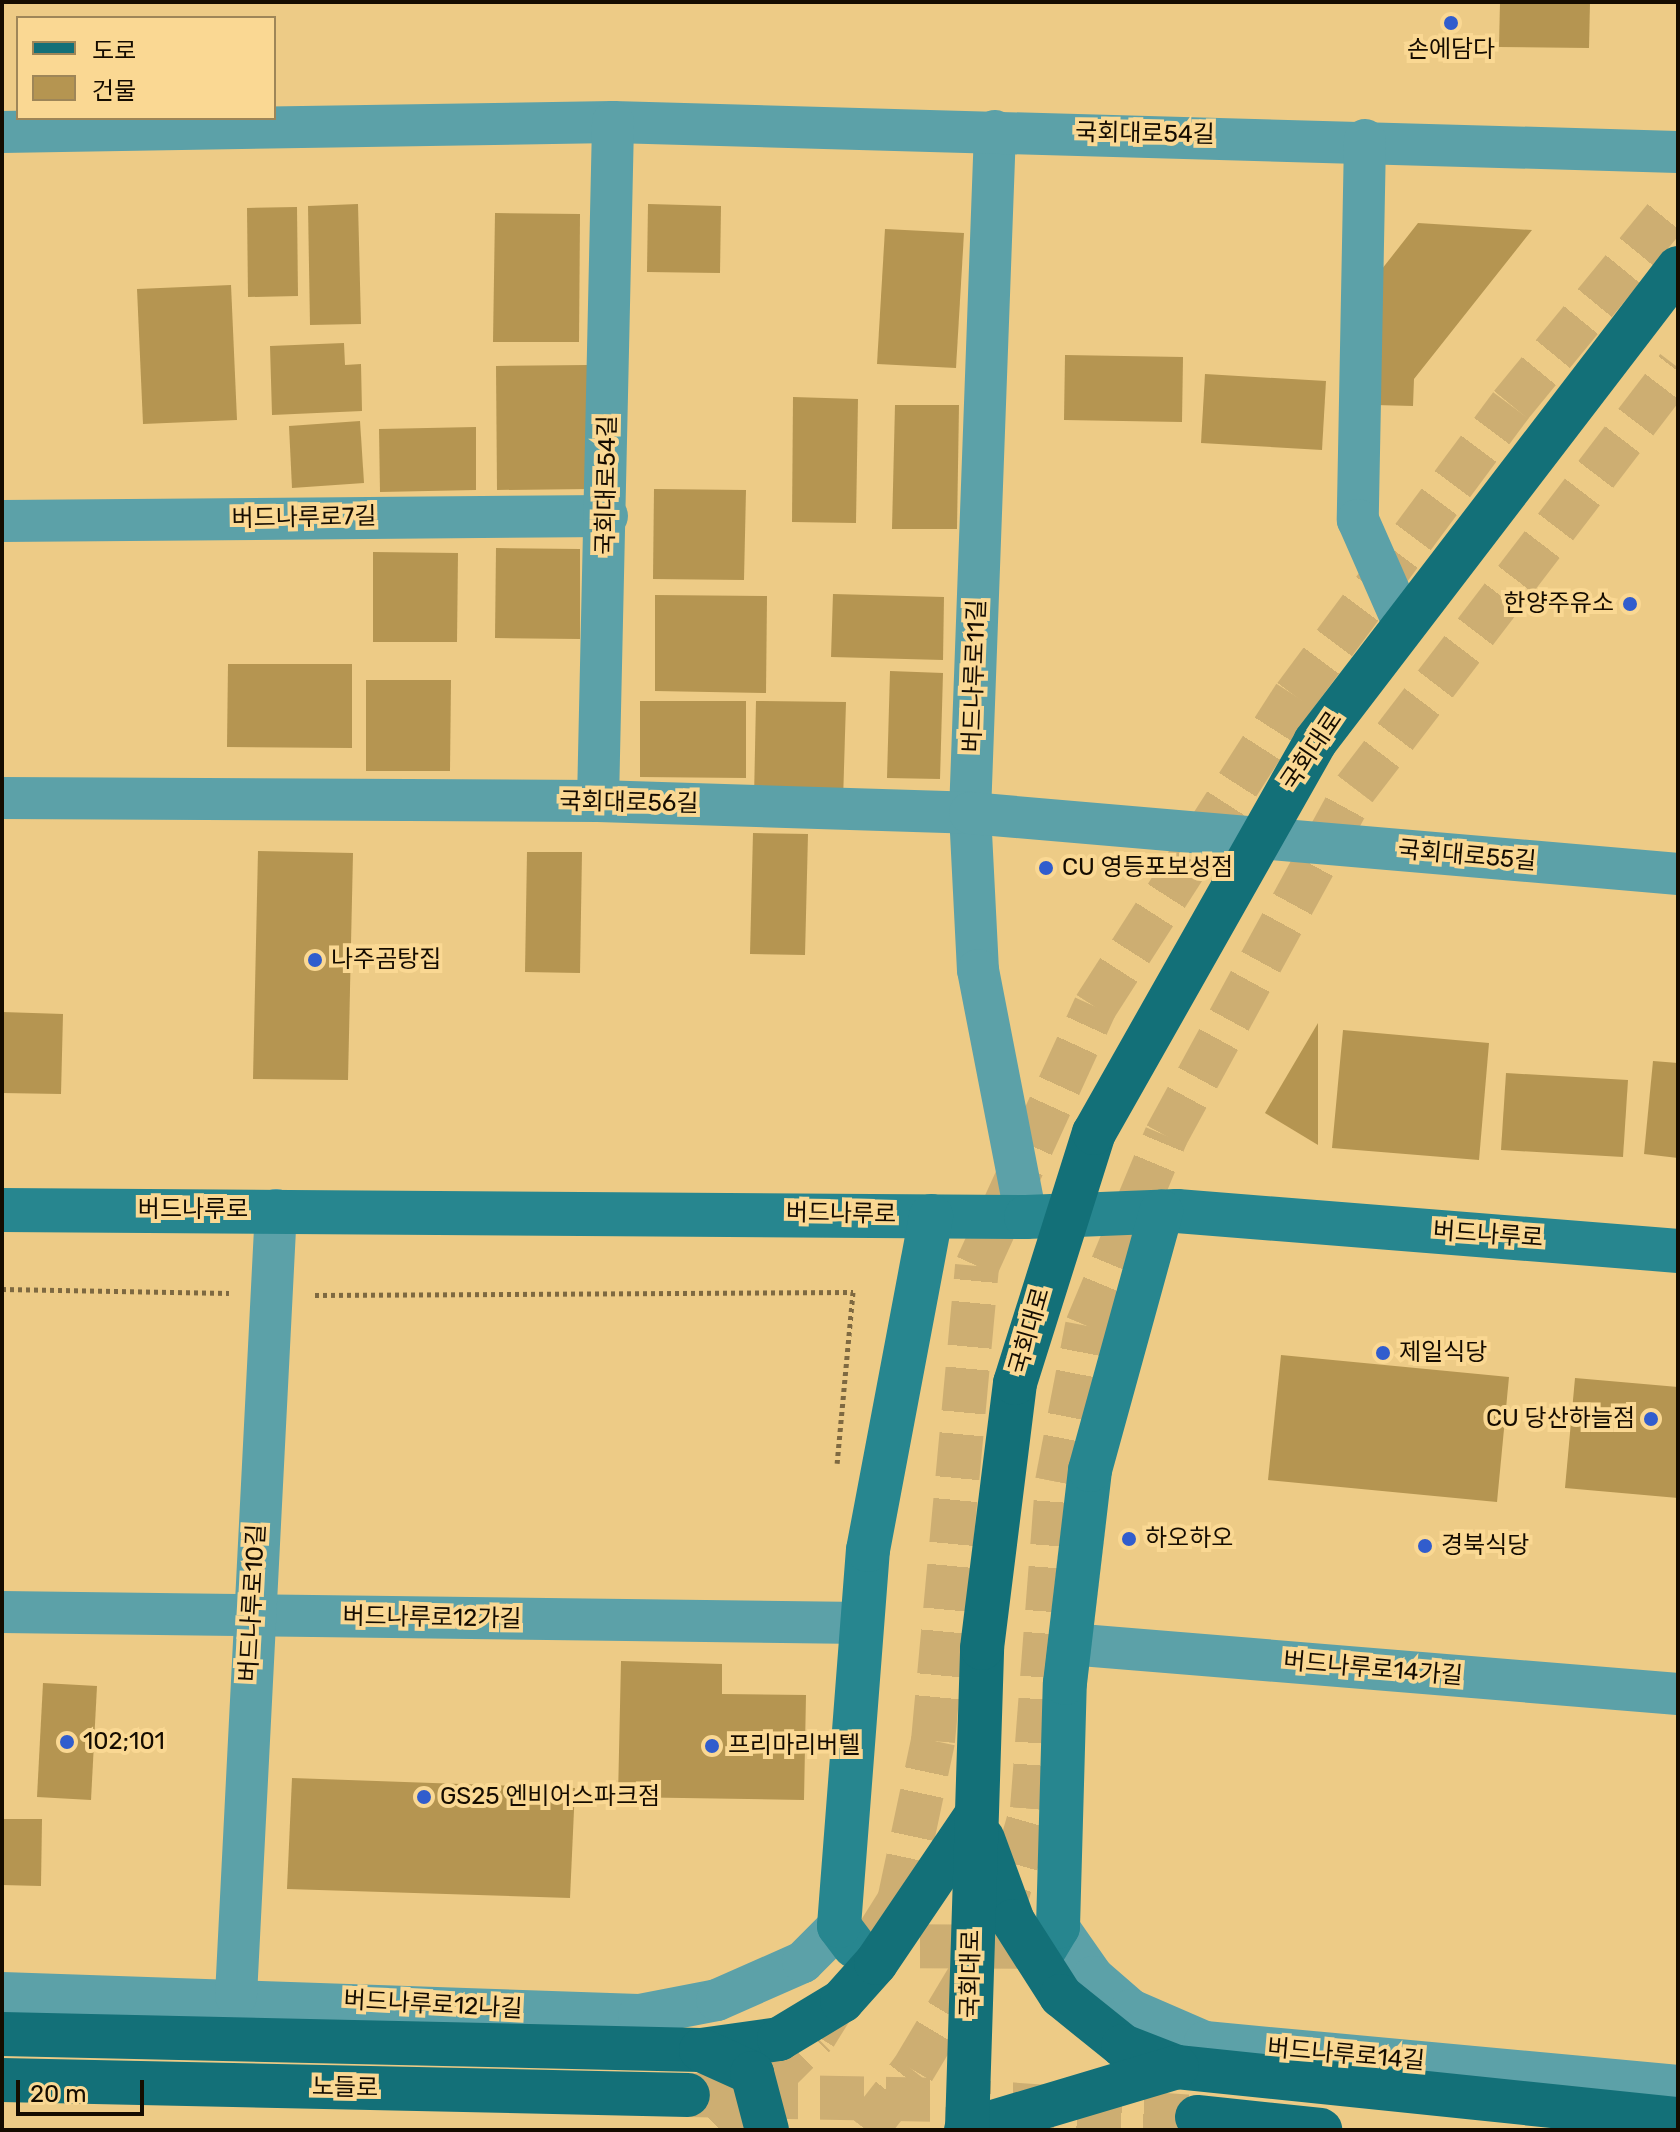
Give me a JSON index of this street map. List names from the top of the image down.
{
  "streets": {
    "main road": ["국회대로", "버드나루로", "노들로"],
    "street": [
      "국회대로54길",
      "버드나루로7길",
      "버드나루로11길",
      "국회대로56길",
      "국회대로55길",
      "버드나루로10길",
      "버드나루로12가길",
      "버드나루로14가길",
      "버드나루로12나길",
      "버드나루로14길"
    ]
  },
  "crossings": [
    ["국회대로54길", "버드나루로7길"],
    ["국회대로54길", "버드나루로11길"],
    ["국회대로54길", "국회대로56길"],
    ["버드나루로11길", "국회대로"],
    ["버드나루로11길", "국회대로56길"],
    ["버드나루로11길", "버드나루로"],
    ["국회대로", "국회대로56길"],
    ["국회대로", "국회대로55길"],
    ["국회대로", "버드나루로"],
    ["국회대로56길", "국회대로55길"],
    ["버드나루로", "버드나루로10길"],
    ["버드나루로10길", "버드나루로12가길"],
    ["버드나루로10길", "버드나루로12나길"]
  ],
  "places": [
    "손에담다",
    "한양주유소",
    "CU 영등포보성점",
    "나주곰탕집",
    "제일식당",
    "CU 당산하늘점",
    "하오하오",
    "경북식당",
    "102;101",
    "프리마리버텔",
    "GS25 엔비어스파크점"
  ],
  "legend": ["도로", "건물"],
  "scale_bar": "20 m"
}
